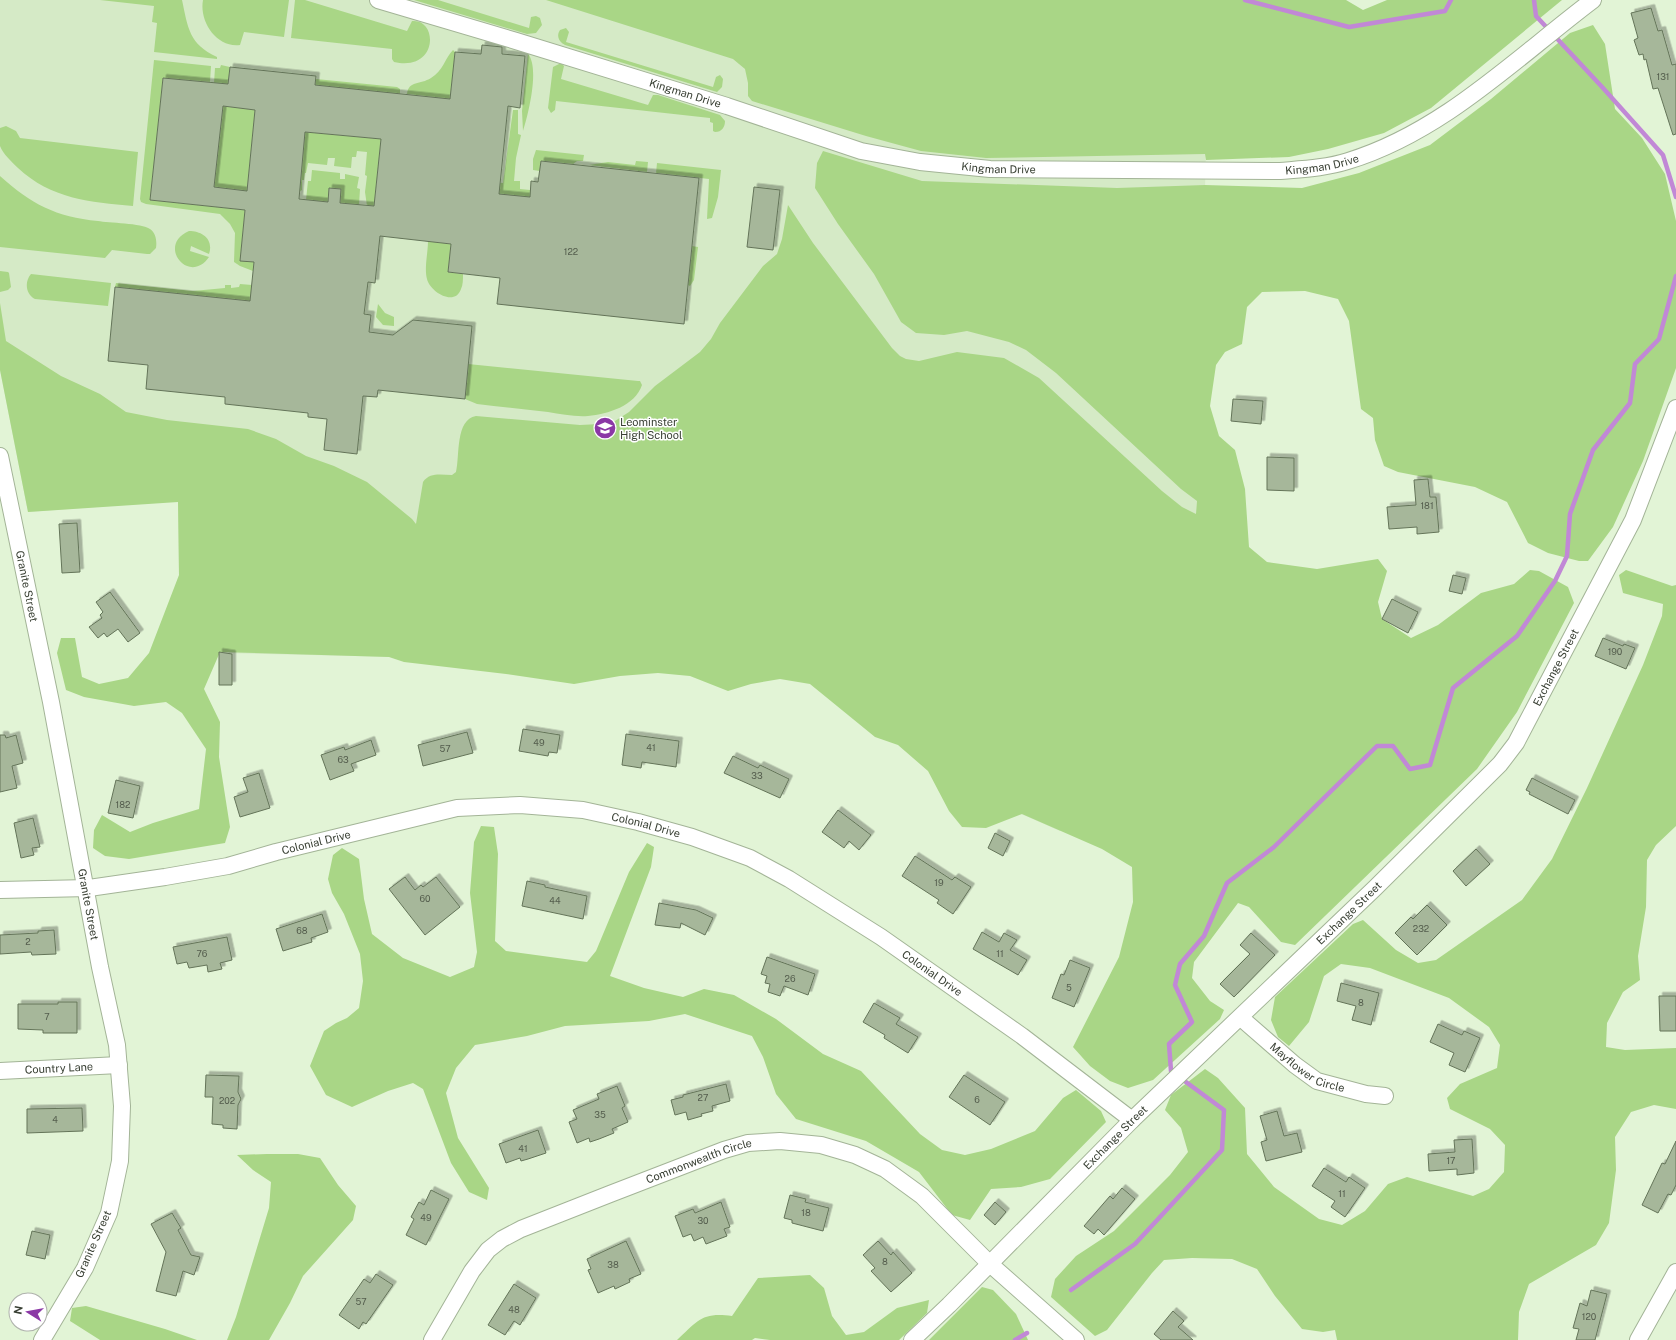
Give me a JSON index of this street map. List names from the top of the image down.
{
  "streets": {
    "street": [
      "Kingman Drive",
      "Granite Street",
      "Exchange Street",
      "Colonial Drive",
      "Mayflower Circle",
      "Country Lane",
      "Commonwealth Circle"
    ]
  },
  "crossings": [
    ["Granite Street", "Colonial Drive"],
    ["Granite Street", "Country Lane"],
    ["Exchange Street", "Colonial Drive"],
    ["Exchange Street", "Mayflower Circle"],
    ["Exchange Street", "Commonwealth Circle"]
  ],
  "places": {
    "school or university": ["Leominster High School"]
  },
  "house_numbers": [
    "131",
    "122",
    "181",
    "190",
    "49",
    "41",
    "57",
    "63",
    "33",
    "182",
    "19",
    "60",
    "44",
    "232",
    "68",
    "2",
    "76",
    "11",
    "26",
    "5",
    "8",
    "7",
    "27",
    "6",
    "202",
    "35",
    "4",
    "41",
    "17",
    "11",
    "18",
    "49",
    "30",
    "8",
    "38",
    "57",
    "48",
    "120"
  ],
  "north": "left"
}
